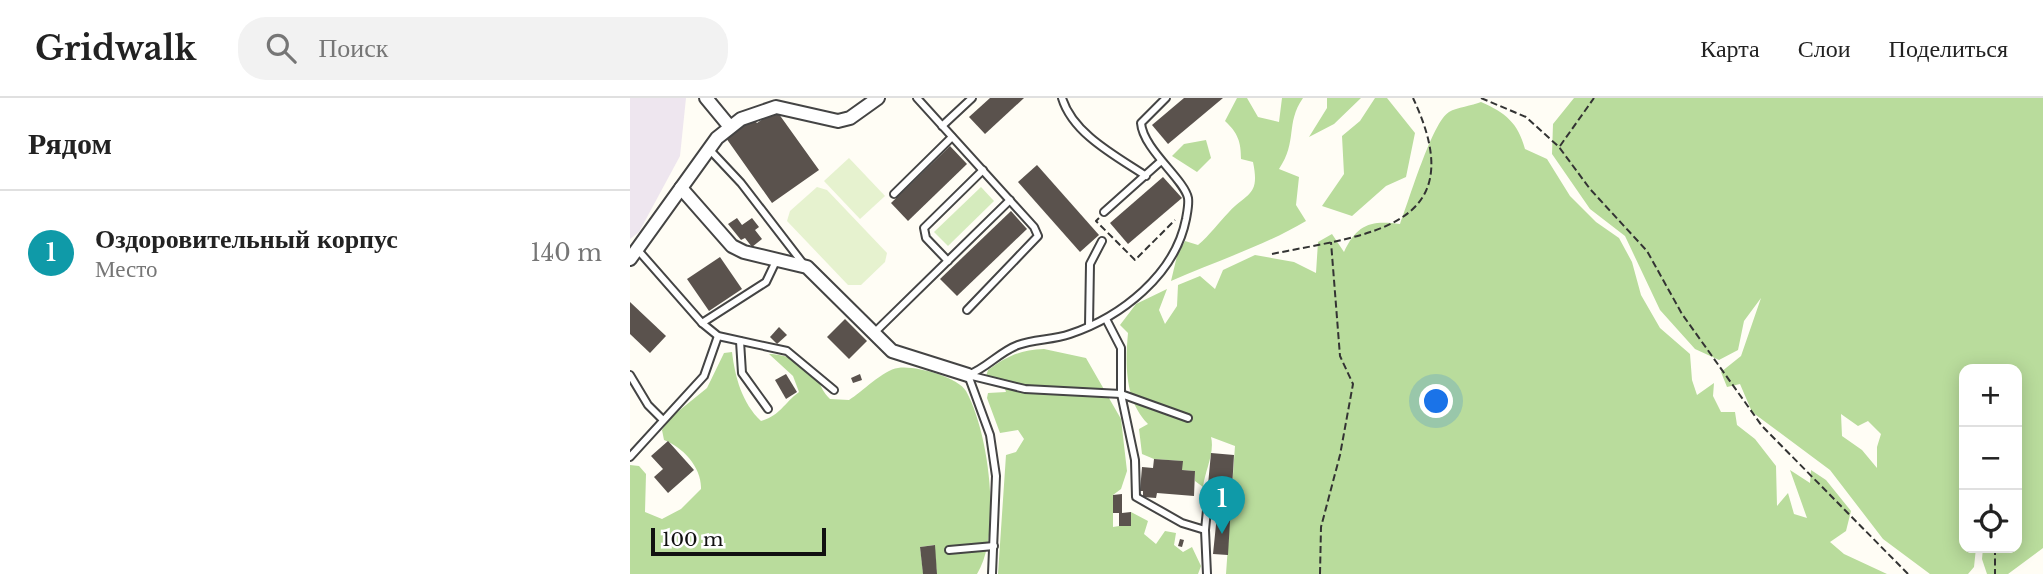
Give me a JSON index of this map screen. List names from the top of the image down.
{
  "scale_bar": "100 m",
  "page": {
    "header": "Gridwalk",
    "search": "Поиск",
    "nav": ["Карта", "Слои", "Поделиться"],
    "heading": "Рядом",
    "list": [
      {
        "mark": "1",
        "name": "Оздоровительный корпус",
        "note": "Место",
        "value": "140 m"
      }
    ],
    "map_buttons": ["+", "−"],
    "pins": "1",
    "scale": "100 m"
  }
}
